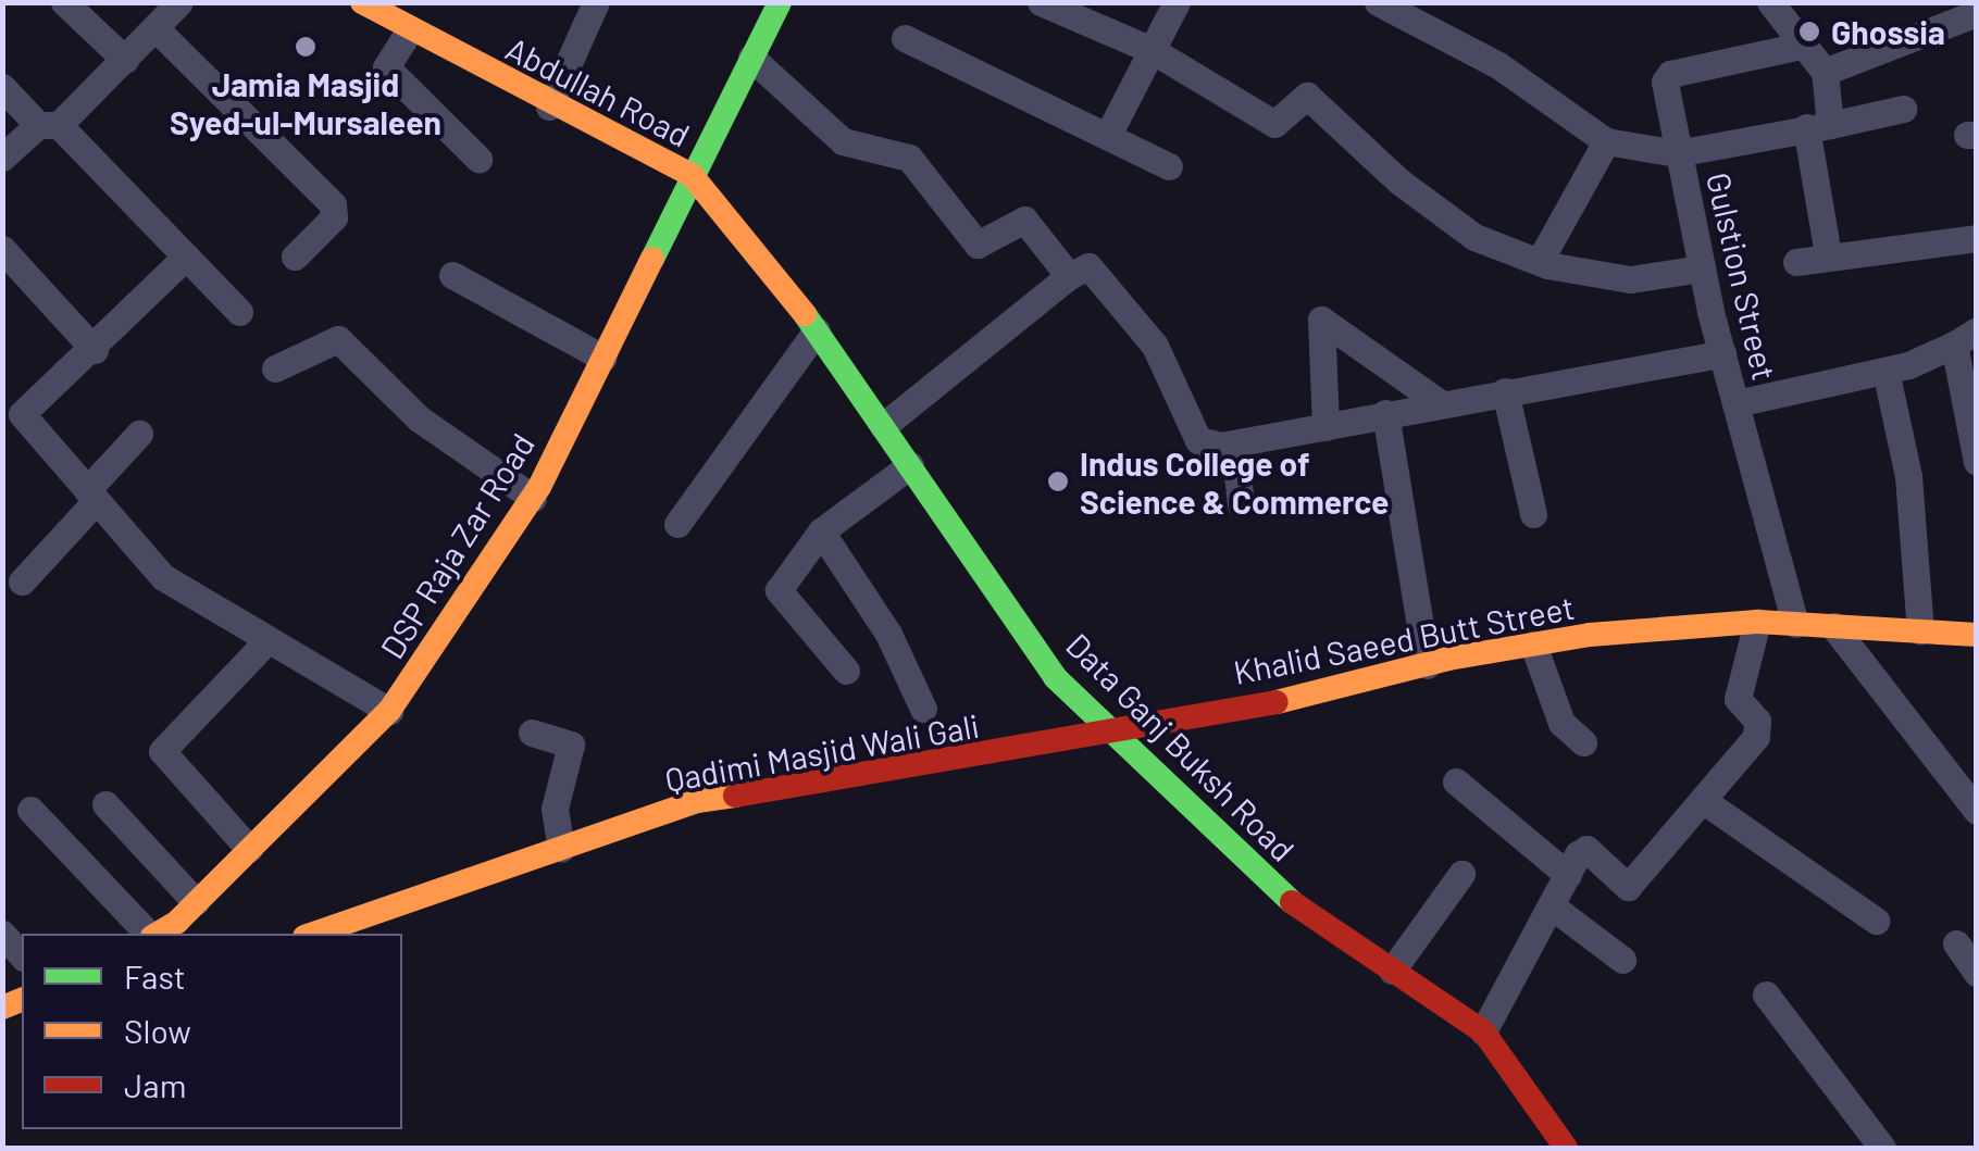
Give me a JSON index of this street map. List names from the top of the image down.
{
  "streets": {
    "street": [
      "Abdullah Road",
      "Gulstion Street",
      "DSP Raja Zar Road",
      "Khalid Saeed Butt Street",
      "Data Ganj Buksh Road",
      "Qadimi Masjid Wali Gali"
    ]
  },
  "crossings": [
    ["Abdullah Road", "DSP Raja Zar Road"],
    ["Abdullah Road", "Data Ganj Buksh Road"],
    ["Gulstion Street", "Khalid Saeed Butt Street"],
    ["DSP Raja Zar Road", "Data Ganj Buksh Road"],
    ["Khalid Saeed Butt Street", "Data Ganj Buksh Road"],
    ["Khalid Saeed Butt Street", "Qadimi Masjid Wali Gali"],
    ["Data Ganj Buksh Road", "Qadimi Masjid Wali Gali"]
  ],
  "places": ["Ghossia", "Jamia Masjid Syed-ul-Mursaleen", "Indus College of Science & Commerce"],
  "legend": ["Fast", "Slow", "Jam"]
}
